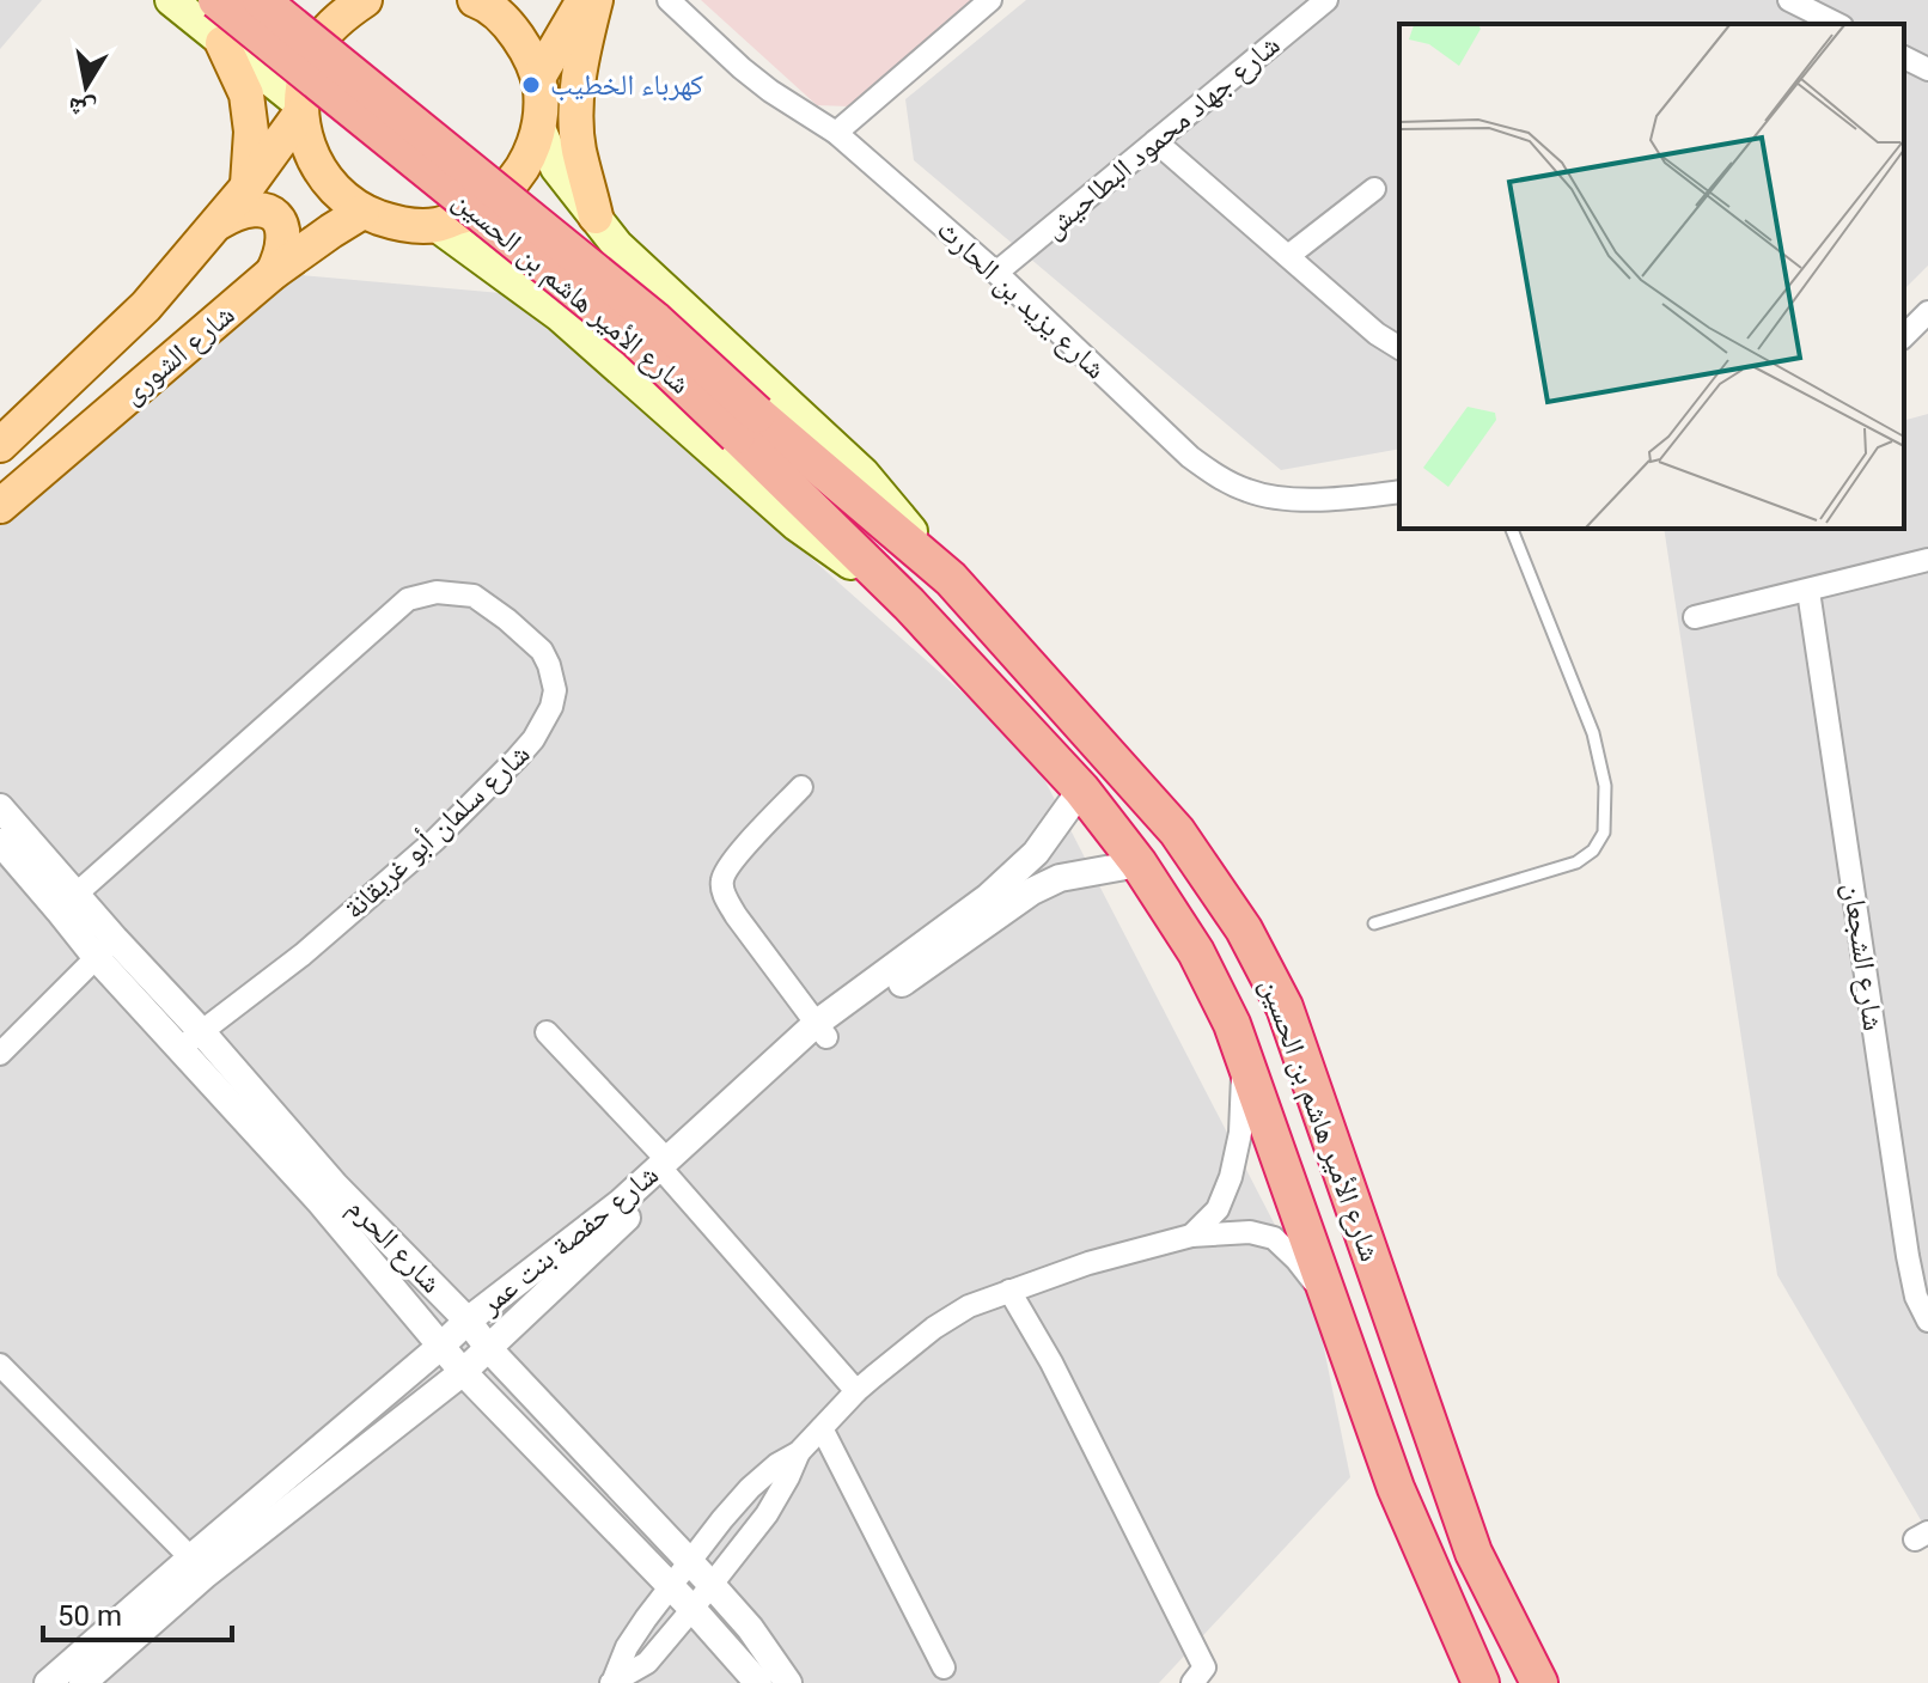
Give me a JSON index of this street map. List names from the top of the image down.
{
  "streets": {
    "highway": ["شارع الأمير هاشم بن الحسين"],
    "main road": ["شارع الشورى"],
    "street": [
      "شارع جهاد محمود البطاحيش",
      "شارع يزيد بن الحارث",
      "شارع سلمان أبو غريقانة",
      "شارع الشجعان",
      "شارع حفصة بنت عمر",
      "شارع الحرم"
    ]
  },
  "crossings": [
    ["شارع جهاد محمود البطاحيش", "شارع يزيد بن الحارث"],
    ["شارع الأمير هاشم بن الحسين", "شارع حفصة بنت عمر"],
    ["شارع سلمان أبو غريقانة", "شارع الحرم"],
    ["شارع حفصة بنت عمر", "شارع الحرم"]
  ],
  "places": ["كهرباء الخطيب"],
  "scale_bar": "50 m",
  "north": "bottom"
}
